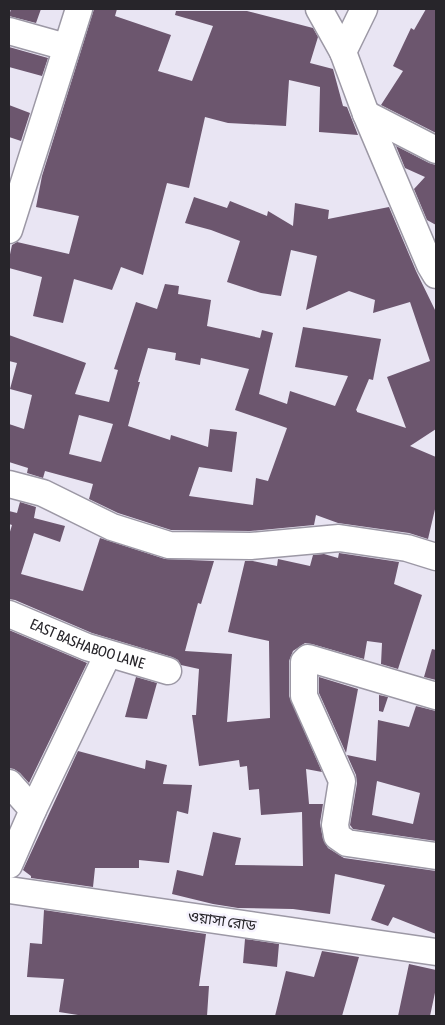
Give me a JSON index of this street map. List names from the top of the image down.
{
  "streets": {
    "street": ["EAST BASHABOO LANE", "ওয়াসা রোড"]
  }
}
